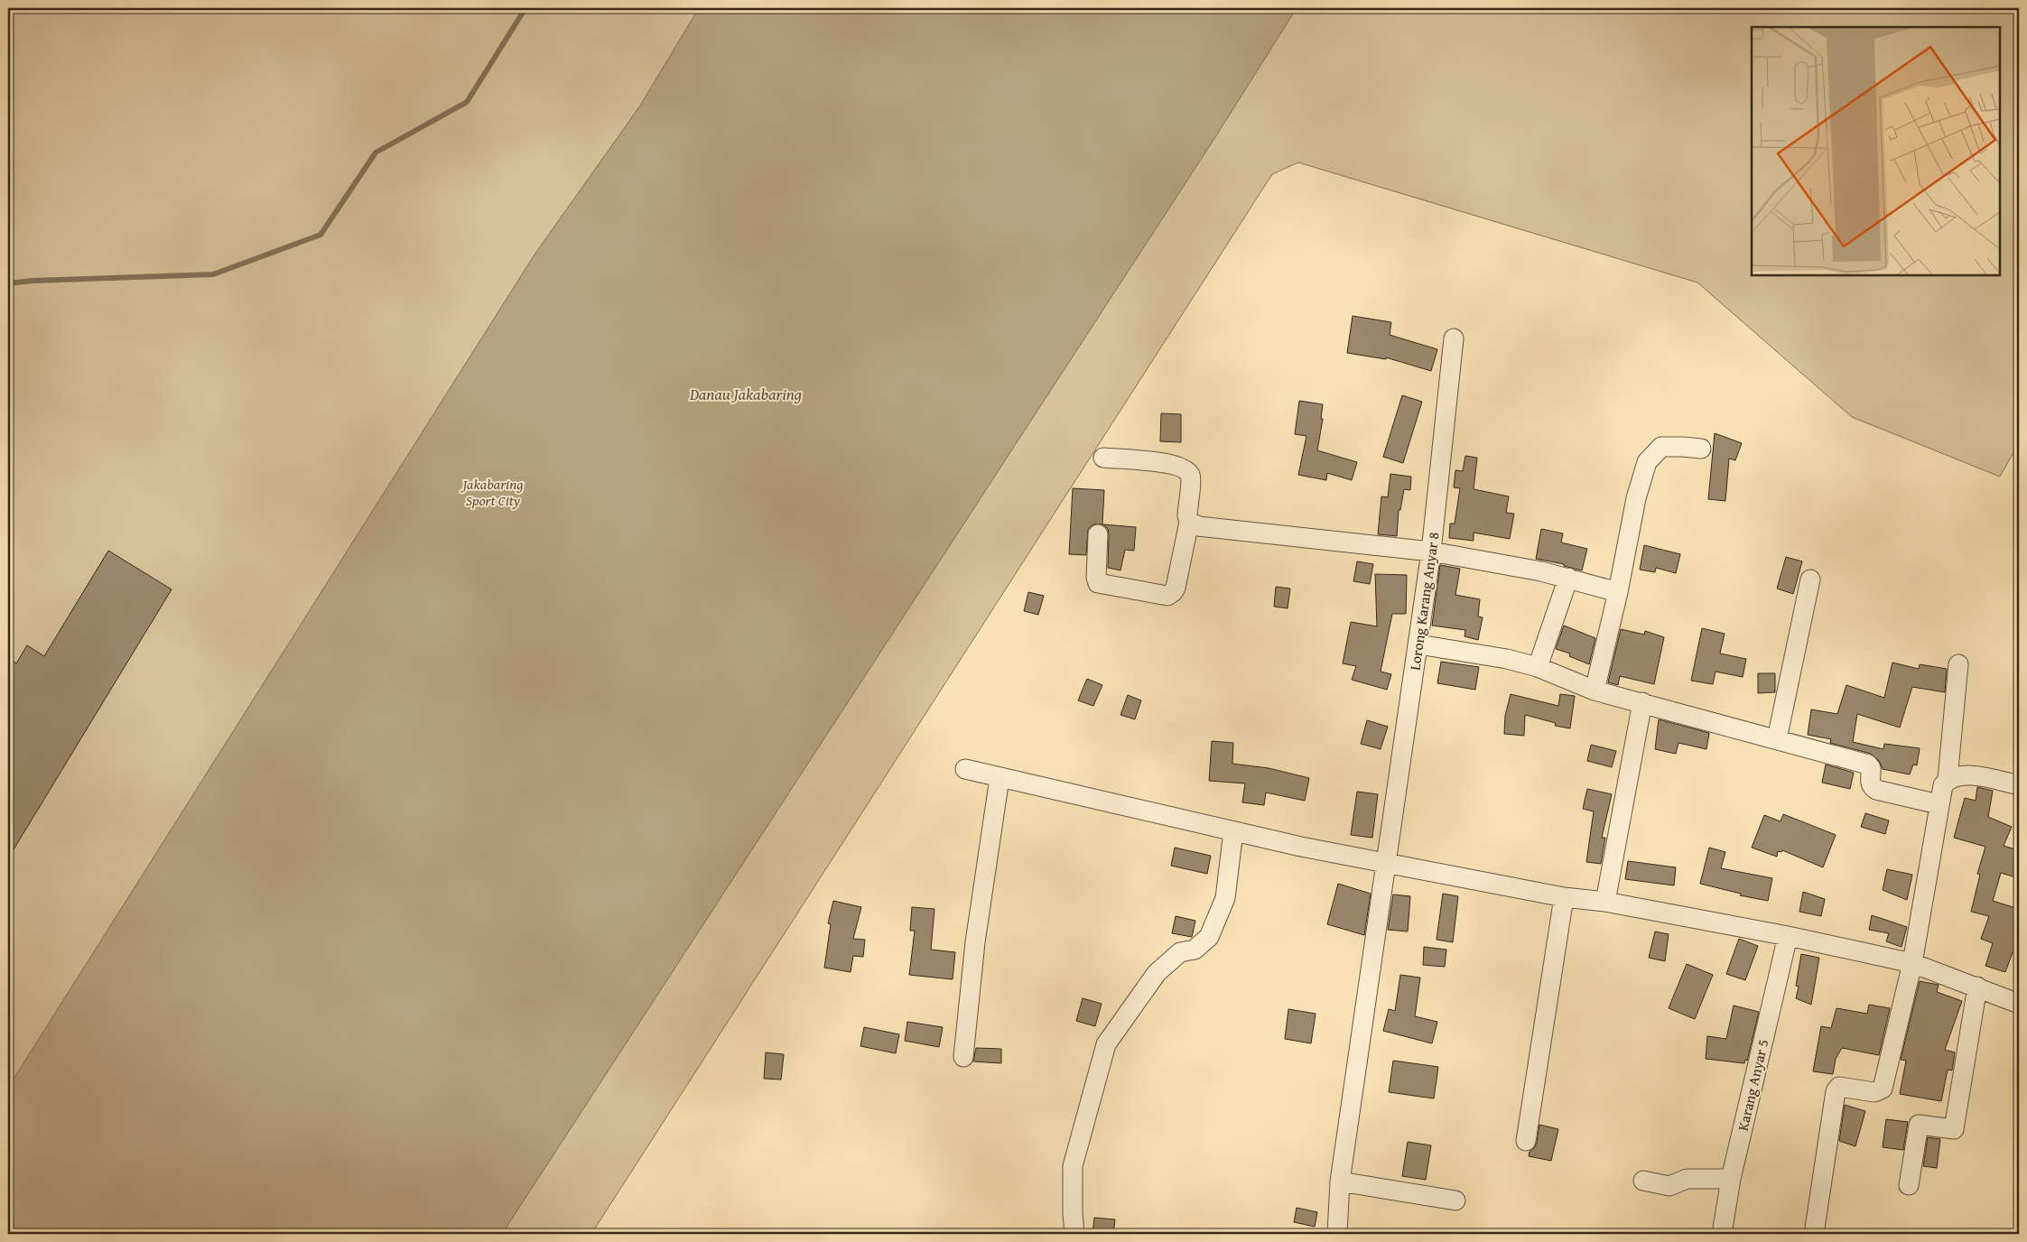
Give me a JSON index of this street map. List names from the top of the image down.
{
  "streets": {
    "street": ["Lorong Karang Anyar 8", "Karang Anyar 5"]
  },
  "water": ["Danau Jakabaring"],
  "parks": ["Jakabaring Sport City"]
}
